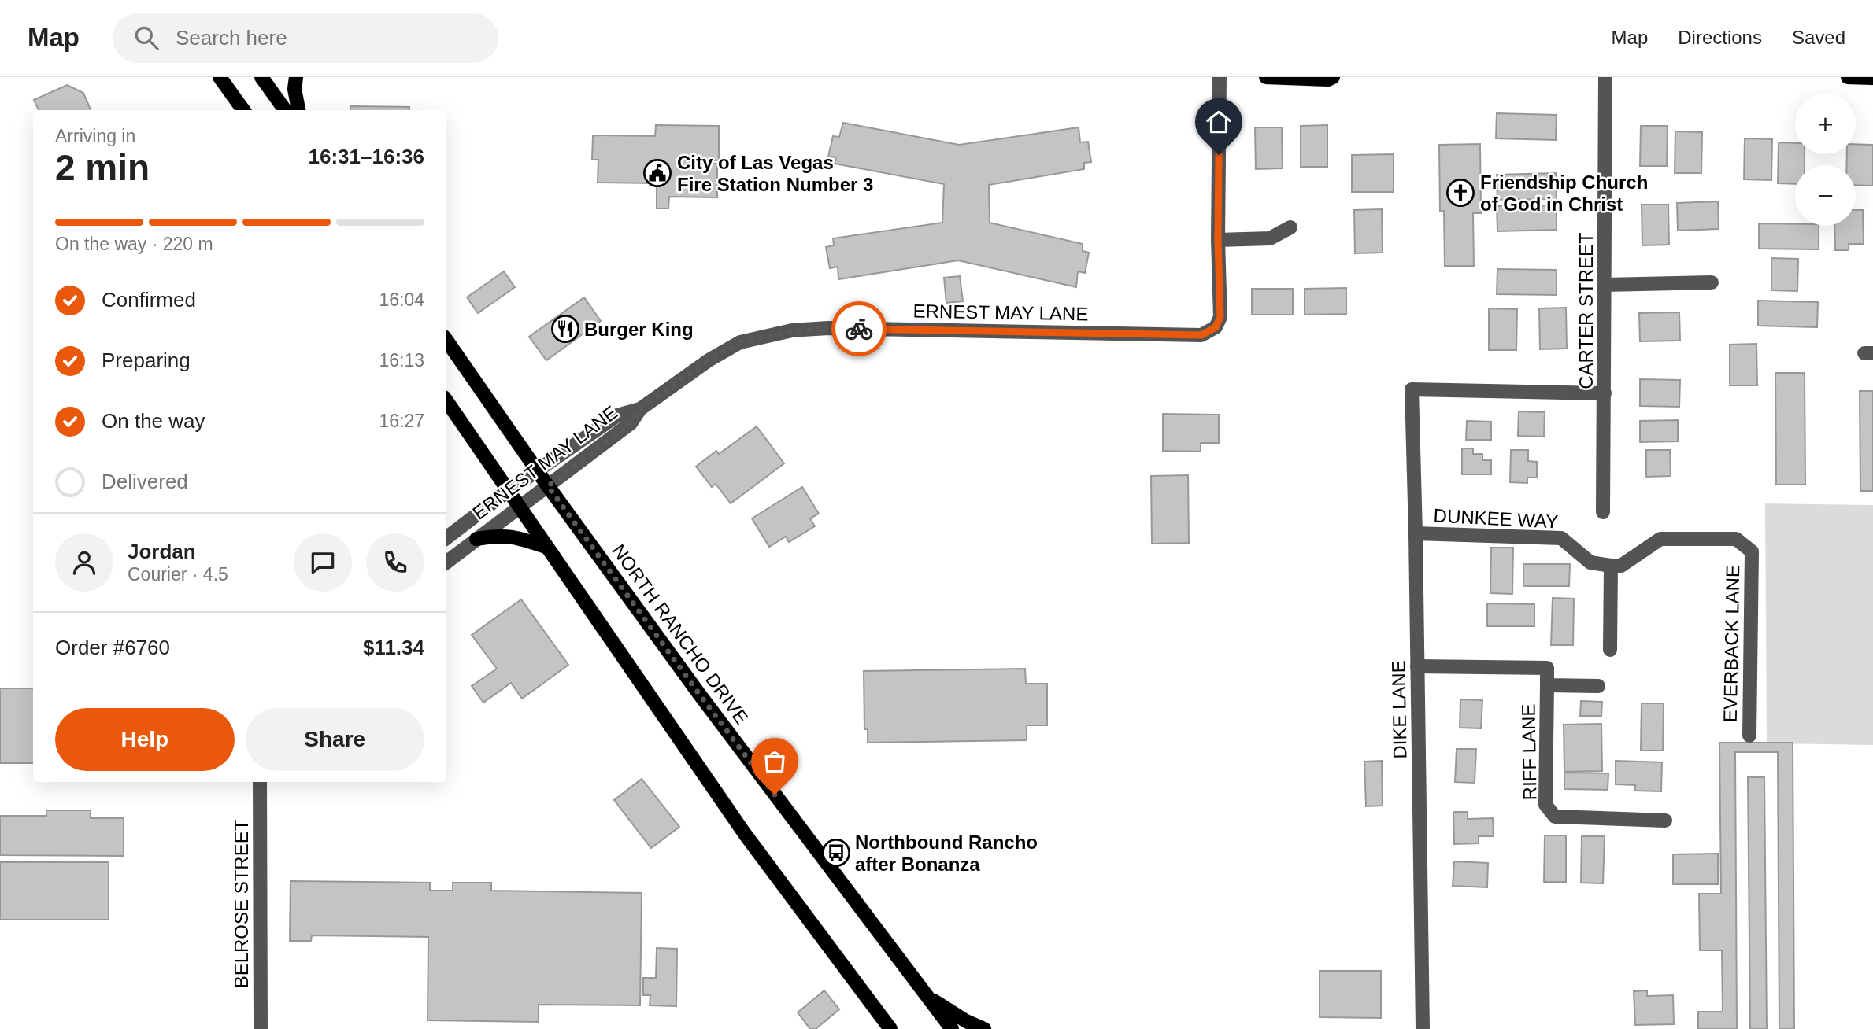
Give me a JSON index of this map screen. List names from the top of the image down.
{
  "streets": {
    "main road": ["NORTH RANCHO DRIVE"],
    "street": [
      "CARTER STREET",
      "ERNEST MAY LANE",
      "DUNKEE WAY",
      "EVERBACK LANE",
      "DIKE LANE",
      "RIFF LANE",
      "BELROSE STREET"
    ]
  },
  "crossings": [
    ["CARTER STREET", "DIKE LANE"],
    ["ERNEST MAY LANE", "NORTH RANCHO DRIVE"],
    ["DUNKEE WAY", "EVERBACK LANE"],
    ["DUNKEE WAY", "DIKE LANE"]
  ],
  "places": {
    "public building": ["City of Las Vegas Fire Station Number 3"],
    "church": ["Friendship Church of God in Christ"],
    "restaurant": ["Burger King"],
    "bus stop": ["Northbound Rancho after Bonanza"]
  },
  "page": {
    "header": "Map",
    "search": "Search here",
    "nav": ["Map", "Directions", "Saved"],
    "map_buttons": ["+", "−"],
    "heading": ["2 min", "Arriving in", "16:31–16:36"],
    "panel": [
      "Jordan",
      "Courier · 4.5",
      "Order #6760",
      "$11.34"
    ],
    "bar": "On the way · 220 m",
    "list": [
      ["Confirmed", "16:04"],
      ["Preparing", "16:13"],
      ["On the way", "16:27"],
      "Delivered"
    ],
    "buttons": ["Help", "Share"]
  }
}
